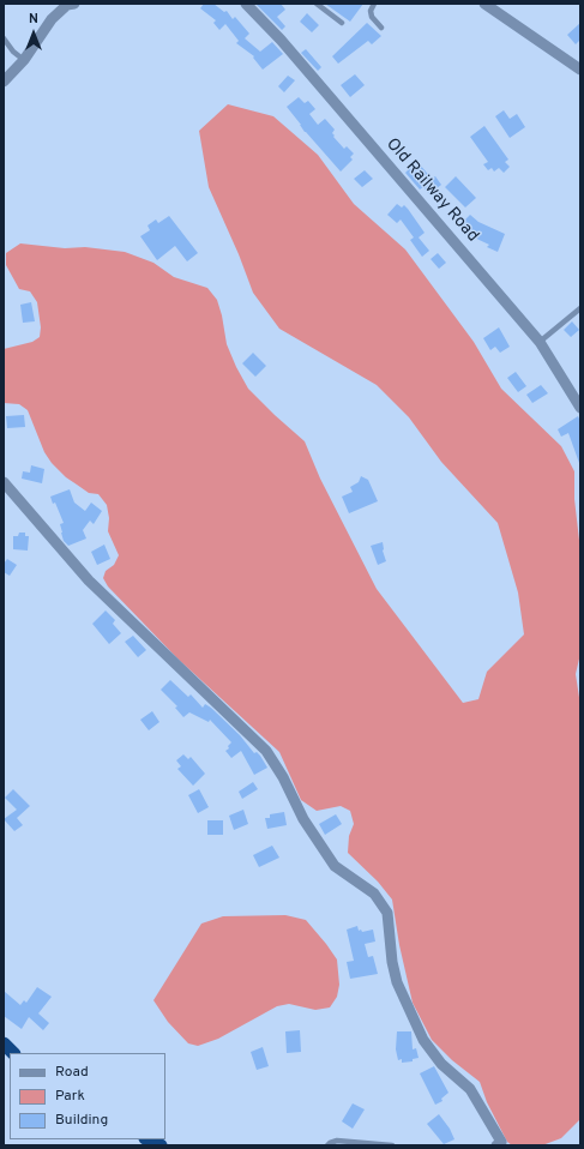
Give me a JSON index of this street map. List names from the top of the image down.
{
  "streets": {
    "street": ["Old Railway Road"]
  },
  "legend": ["Road", "Park", "Building"],
  "north": "top"
}
